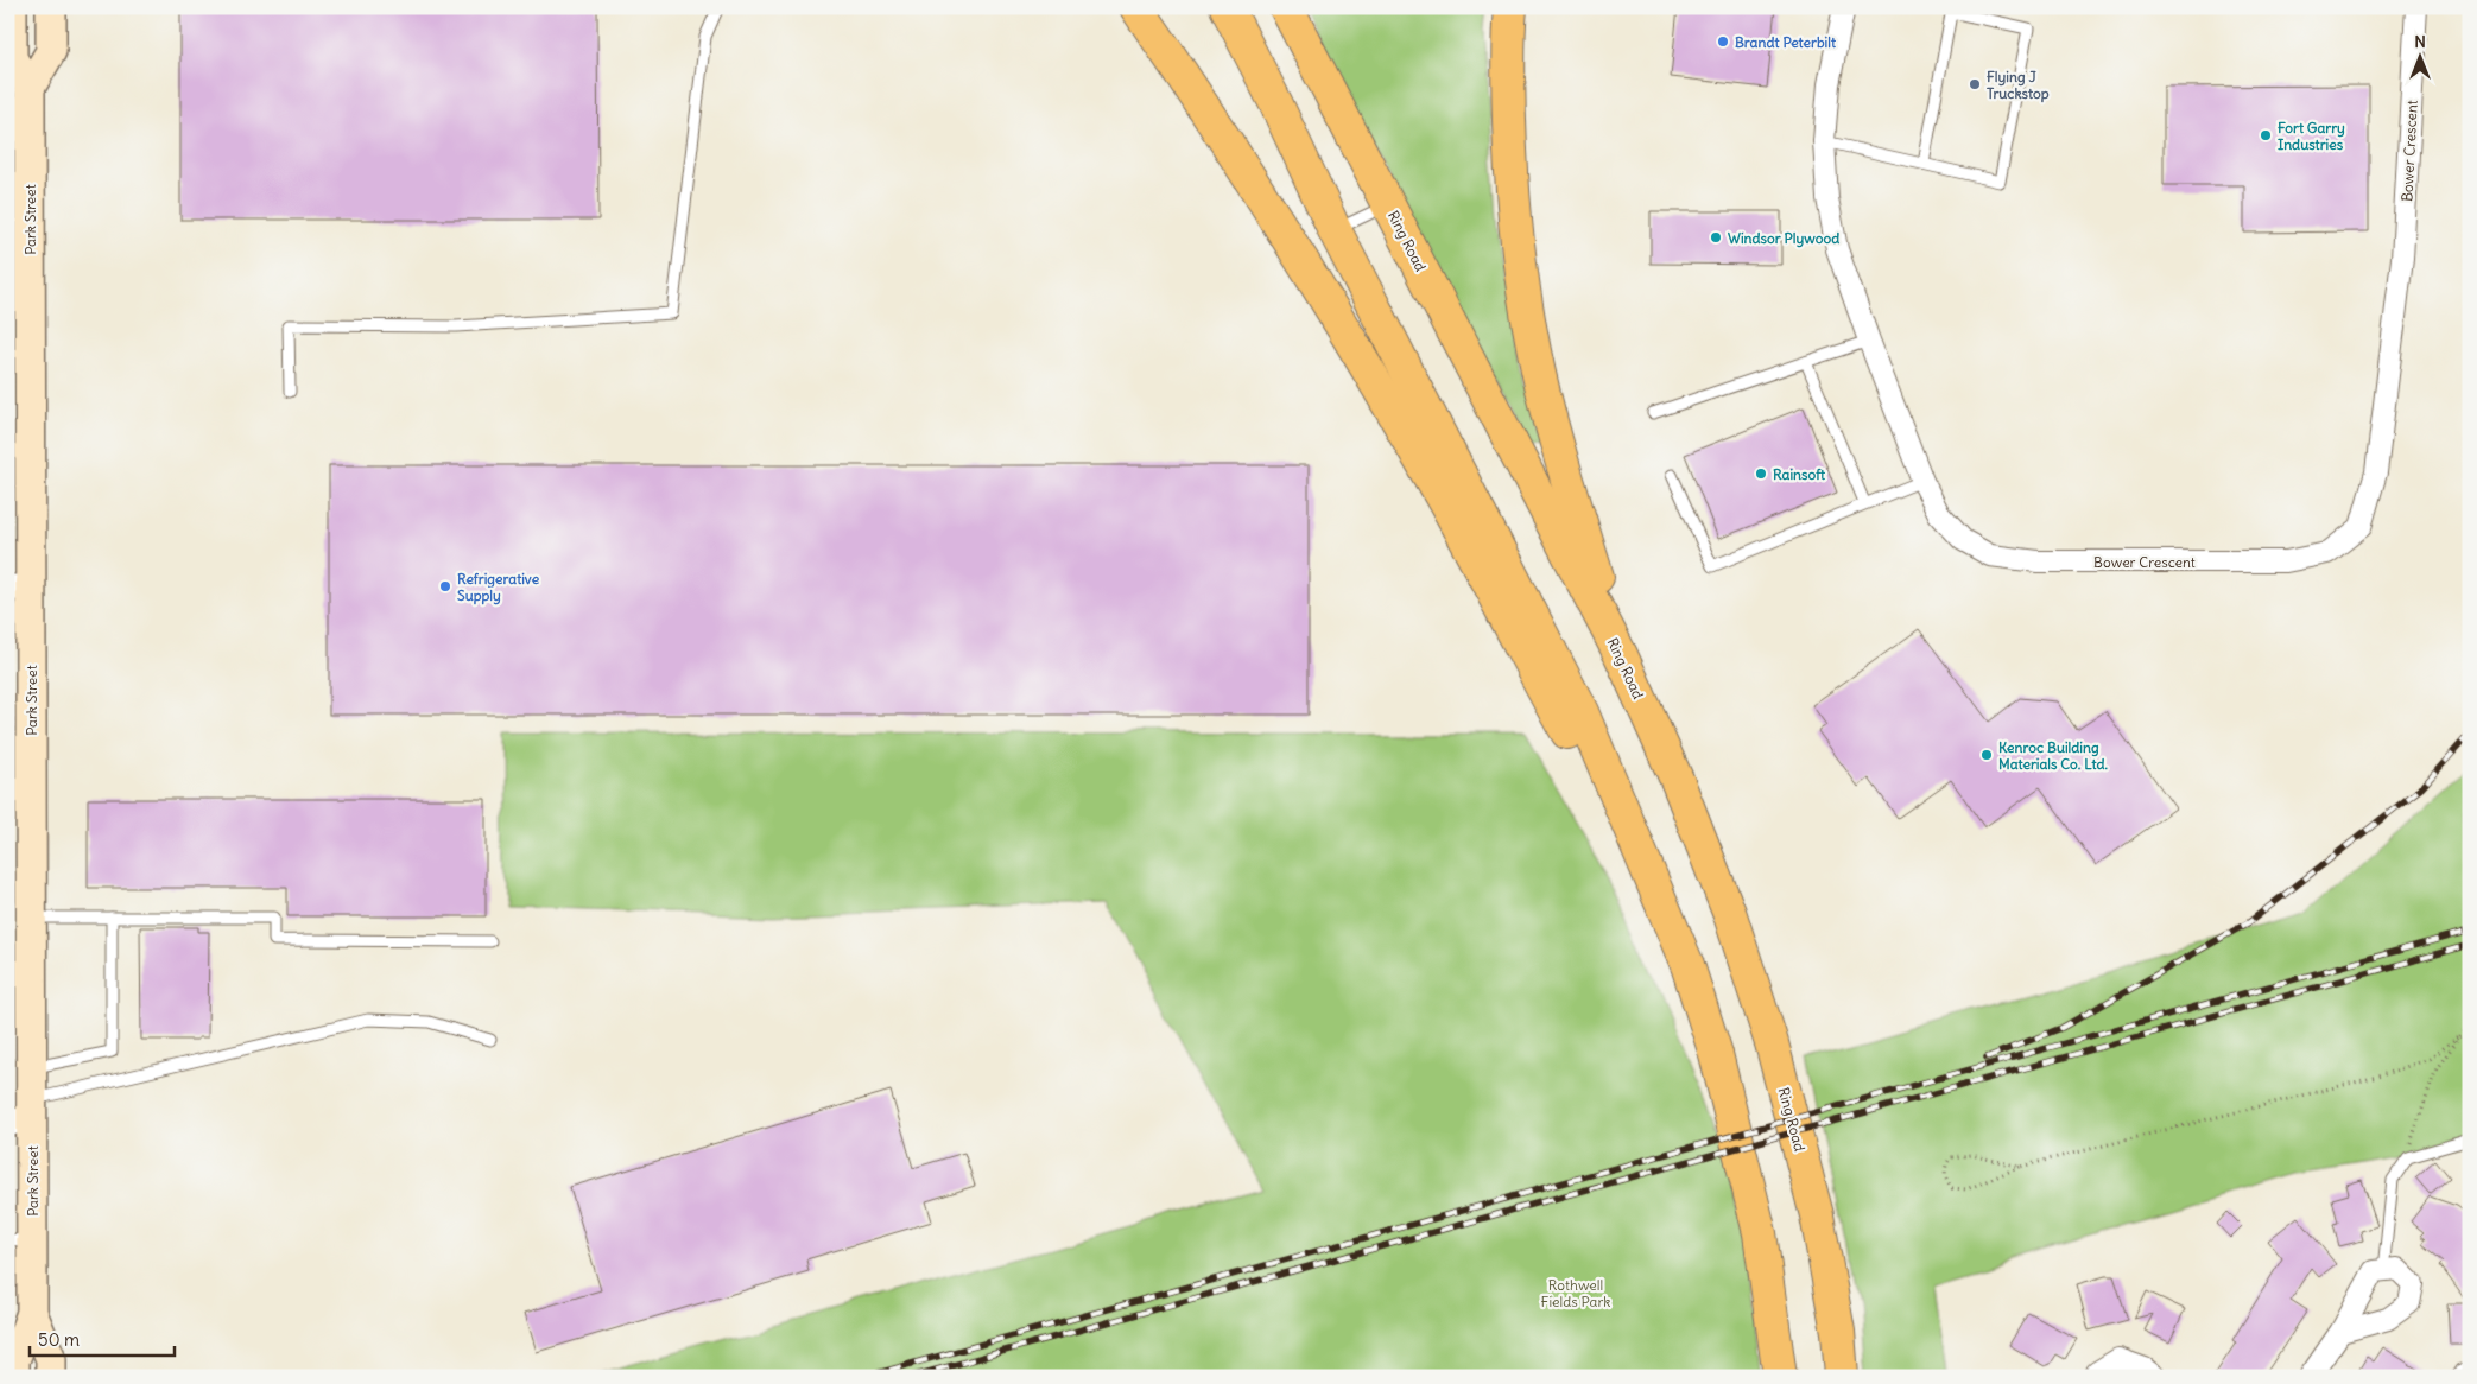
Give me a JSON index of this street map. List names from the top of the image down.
{
  "streets": {
    "highway": ["Ring Road"],
    "main road": ["Park Street"],
    "street": ["Bower Crescent"]
  },
  "parks": ["Rothwell Fields Park"],
  "places": [
    "Brandt Peterbilt",
    "Flying J Truckstop",
    "Fort Garry Industries",
    "Windsor Plywood",
    "Rainsoft",
    "Refrigerative Supply",
    "Kenroc Building Materials Co. Ltd."
  ],
  "scale_bar": "50 m",
  "north": "top"
}
